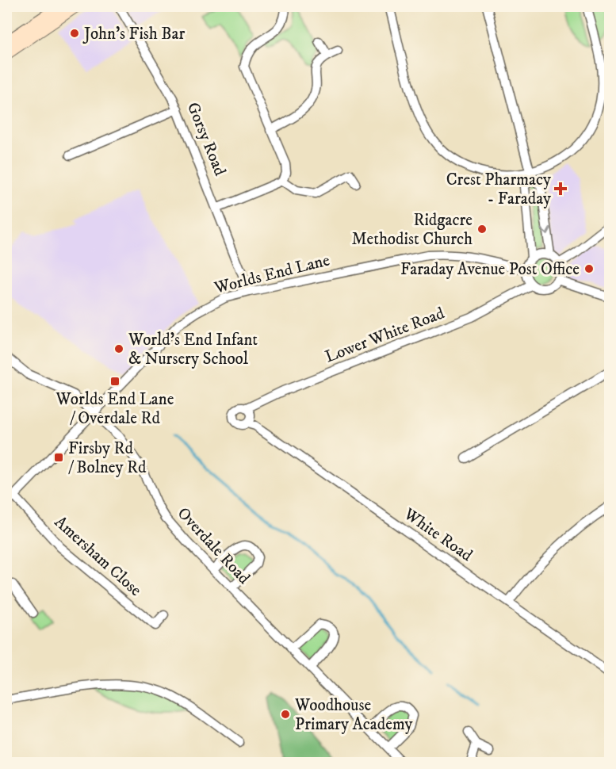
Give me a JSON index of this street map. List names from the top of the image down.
{
  "streets": {
    "street": [
      "Gorsy Road",
      "Worlds End Lane",
      "Lower White Road",
      "White Road",
      "Overdale Road",
      "Amersham Close"
    ]
  },
  "crossings": [
    ["Gorsy Road", "Worlds End Lane"],
    ["Worlds End Lane", "Lower White Road"],
    ["Worlds End Lane", "Overdale Road"],
    ["Worlds End Lane", "Amersham Close"],
    ["Lower White Road", "White Road"]
  ],
  "places": {
    "other": [
      "John's Fish Bar",
      "Ridgacre Methodist Church",
      "Faraday Avenue Post Office",
      "World's End Infant & Nursery School",
      "Woodhouse Primary Academy"
    ],
    "health": ["Crest Pharmacy - Faraday"],
    "transit": ["Worlds End Lane / Overdale Rd", "Firsby Rd / Bolney Rd"]
  }
}
